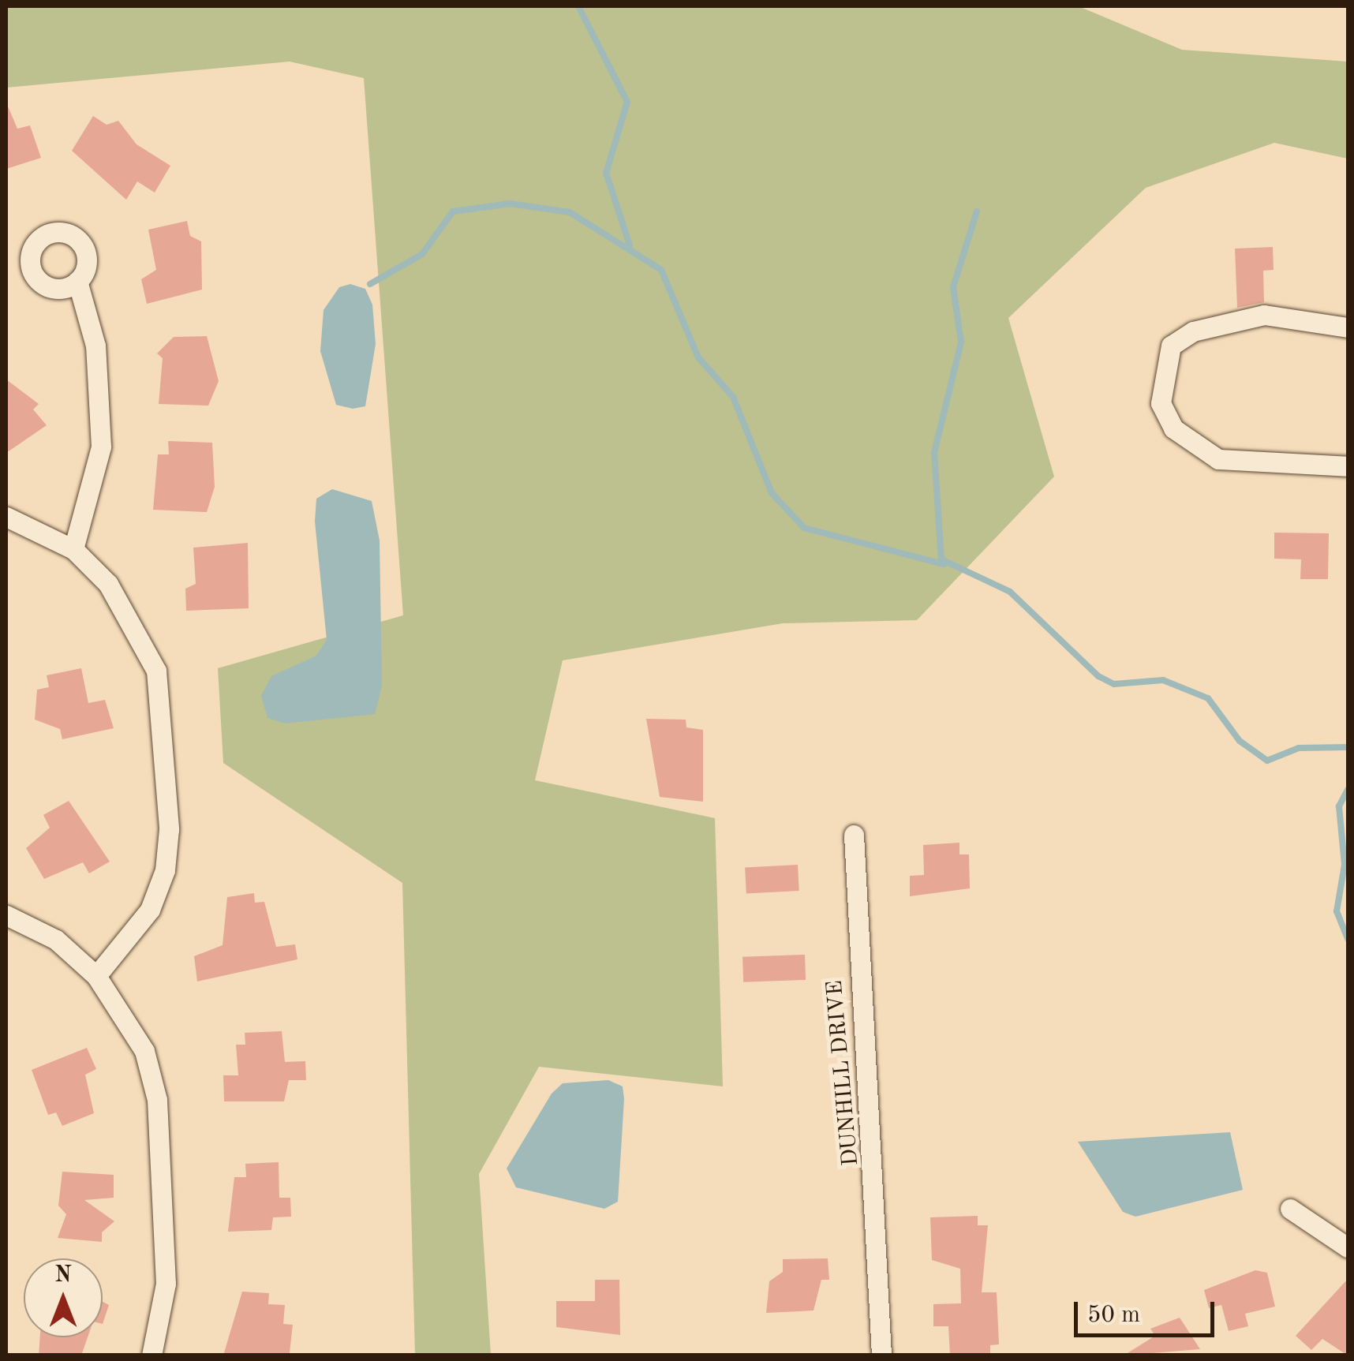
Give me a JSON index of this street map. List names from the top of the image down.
{
  "streets": {
    "street": ["DUNHILL DRIVE"]
  },
  "scale_bar": "50 m",
  "north": "top"
}
